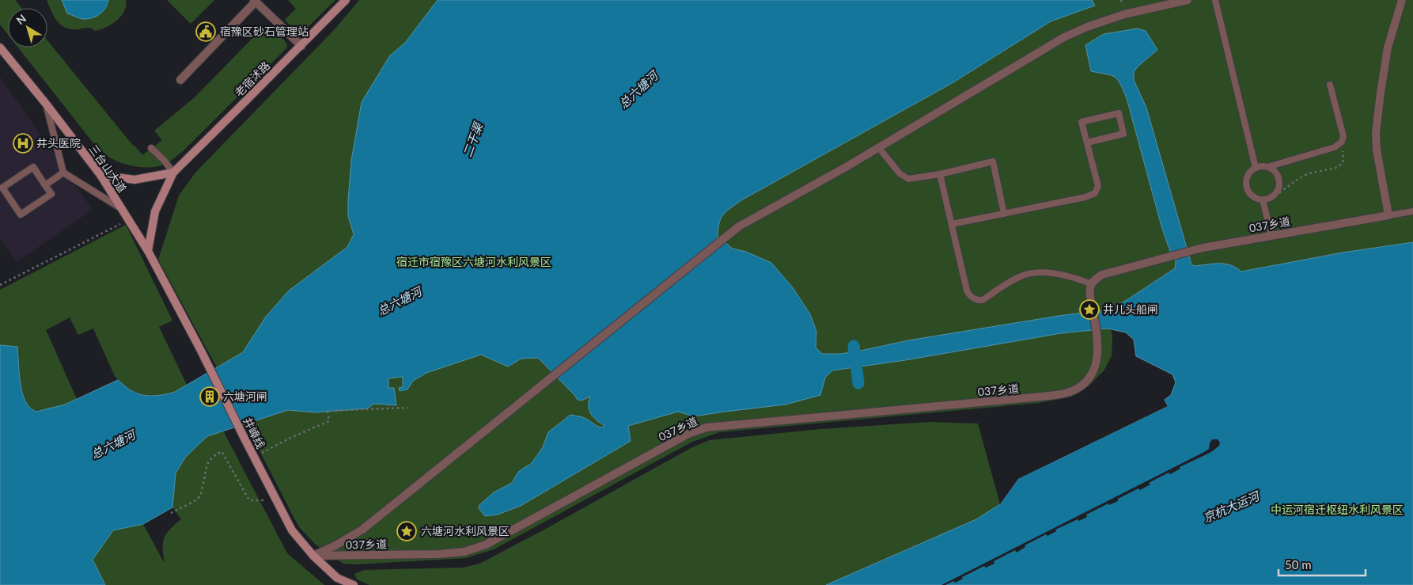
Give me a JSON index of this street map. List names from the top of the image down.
{
  "streets": {
    "main road": ["老宿沭路", "三台山大道", "井嶂线"],
    "street": ["037乡道"]
  },
  "crossings": [
    ["老宿沭路", "三台山大道"],
    ["老宿沭路", "井嶂线"],
    ["三台山大道", "井嶂线"],
    ["037乡道", "井嶂线"]
  ],
  "water": ["总六塘河", "二干渠", "京杭大运河"],
  "parks": ["宿迁市宿豫区六塘河水利风景区", "中运河宿迁枢纽水利风景区"],
  "places": {
    "public building": ["宿豫区砂石管理站"],
    "hospital": ["井头医院"],
    "place": ["井儿头船闸", "六塘河水利风景区"],
    "building": ["六塘河闸"]
  },
  "scale_bar": "50 m",
  "north": "top left"
}
